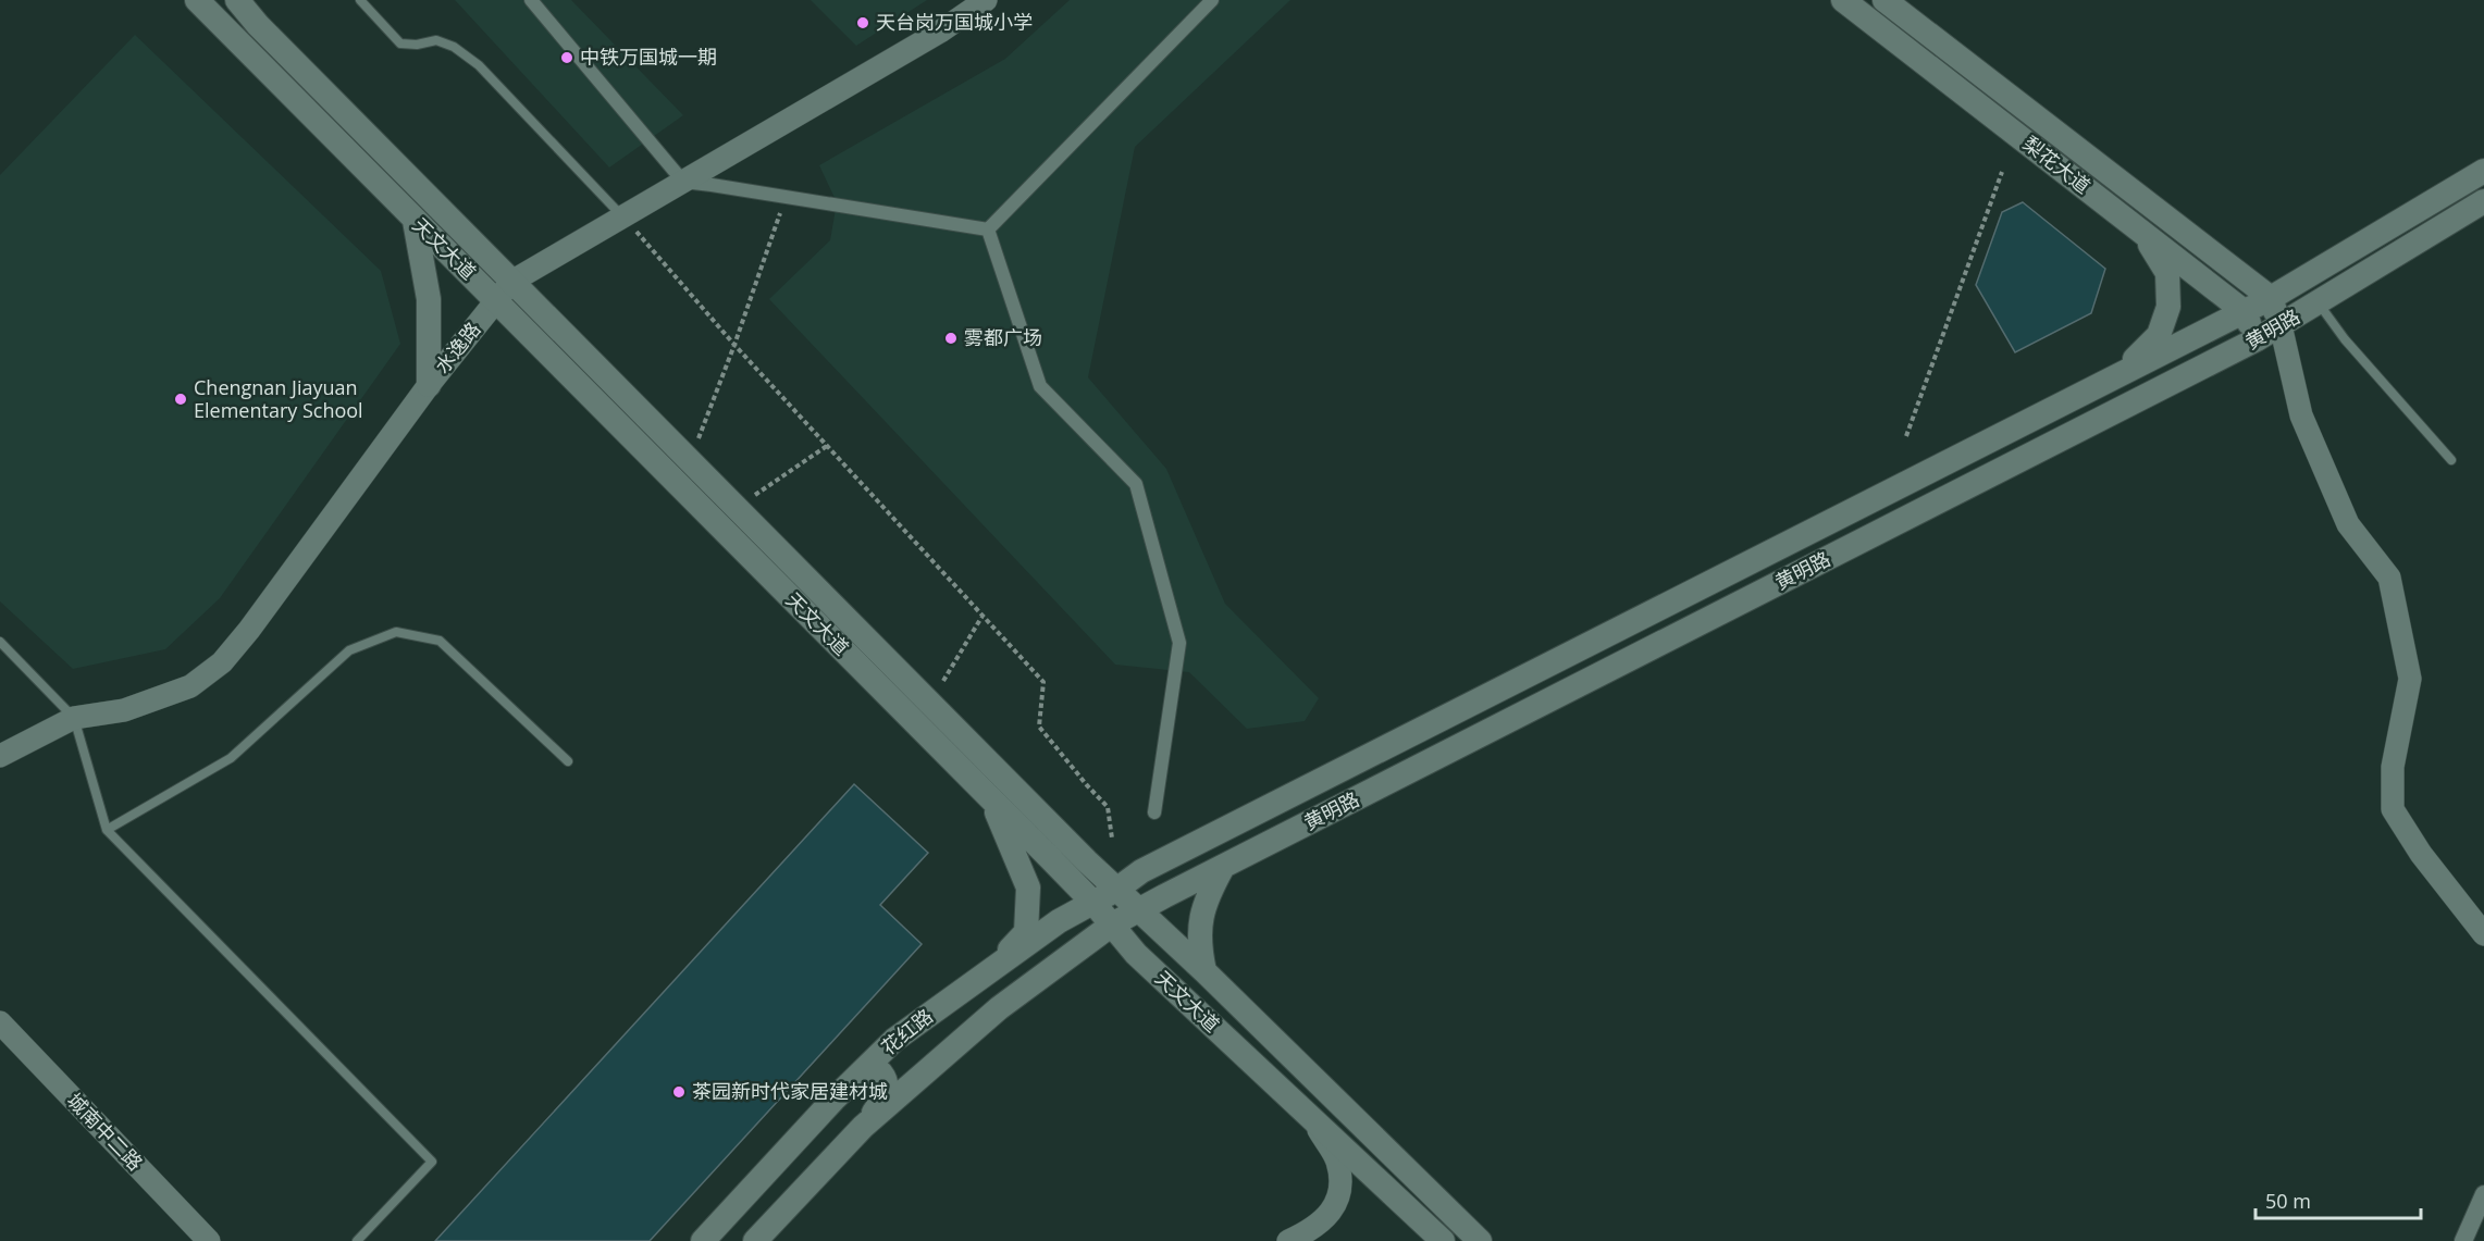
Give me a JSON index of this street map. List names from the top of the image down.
{
  "streets": {
    "main road": [
      "梨花大道",
      "天文大道",
      "黄明路",
      "花红路"
    ],
    "street": ["水逸路", "城南中二路"]
  },
  "crossings": [
    ["梨花大道", "黄明路"],
    ["天文大道", "黄明路"],
    ["天文大道", "水逸路"],
    ["天文大道", "花红路"],
    ["黄明路", "花红路"]
  ],
  "places": [
    "天台岗万国城小学",
    "中铁万国城一期",
    "雾都广场",
    "Chengnan Jiayuan Elementary School",
    "茶园新时代家居建材城"
  ],
  "scale_bar": "50 m"
}
